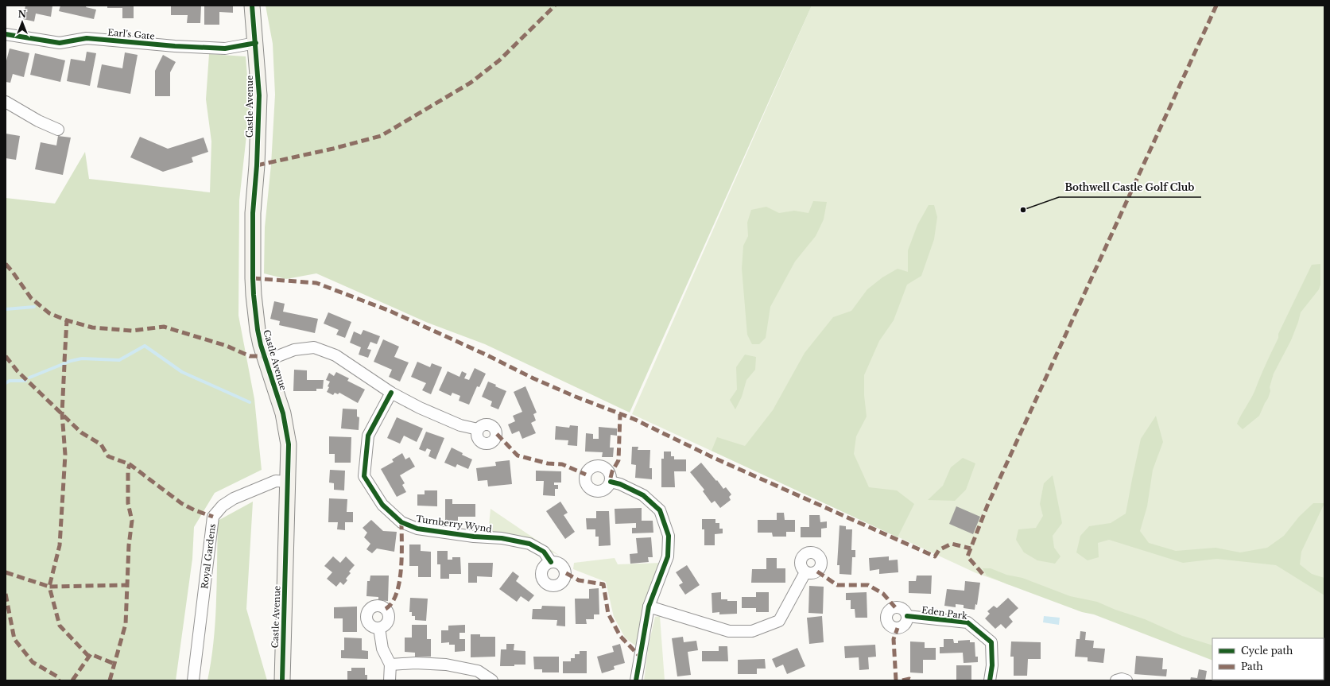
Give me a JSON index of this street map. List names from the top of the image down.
{
  "streets": {
    "street": [
      "Earl's Gate",
      "Castle Avenue",
      "Turnberry Wynd",
      "Royal Gardens",
      "Eden Park"
    ]
  },
  "crossings": [
    ["Earl's Gate", "Castle Avenue"],
    ["Castle Avenue", "Royal Gardens"]
  ],
  "places": ["Bothwell Castle Golf Club"],
  "legend": ["Cycle path", "Path"],
  "north": "top"
}
